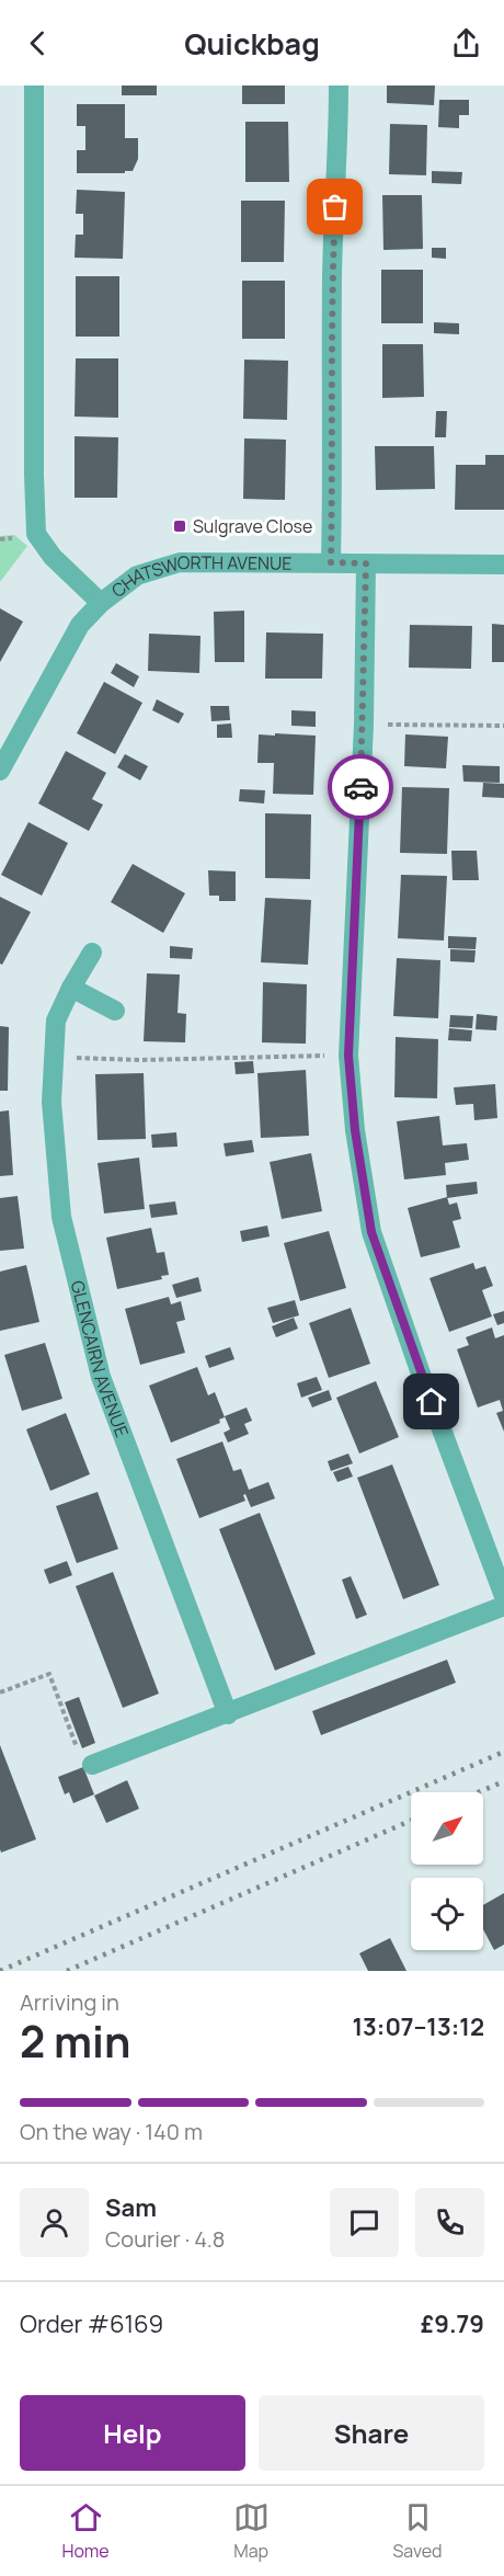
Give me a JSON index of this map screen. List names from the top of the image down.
{
  "streets": {
    "street": ["CHATSWORTH AVENUE", "GLENCAIRN AVENUE"]
  },
  "places": {
    "transit": ["Sulgrave Close"]
  },
  "north": "top right",
  "page": {
    "header": "Quickbag",
    "heading": ["2 min", "Arriving in", "13:07–13:12"],
    "panel": [
      "Sam",
      "Courier · 4.8",
      "Order #6169",
      "£9.79"
    ],
    "bar": "On the way · 140 m",
    "buttons": ["Help", "Share"],
    "tabs": ["Home", "Map", "Saved"]
  }
}
